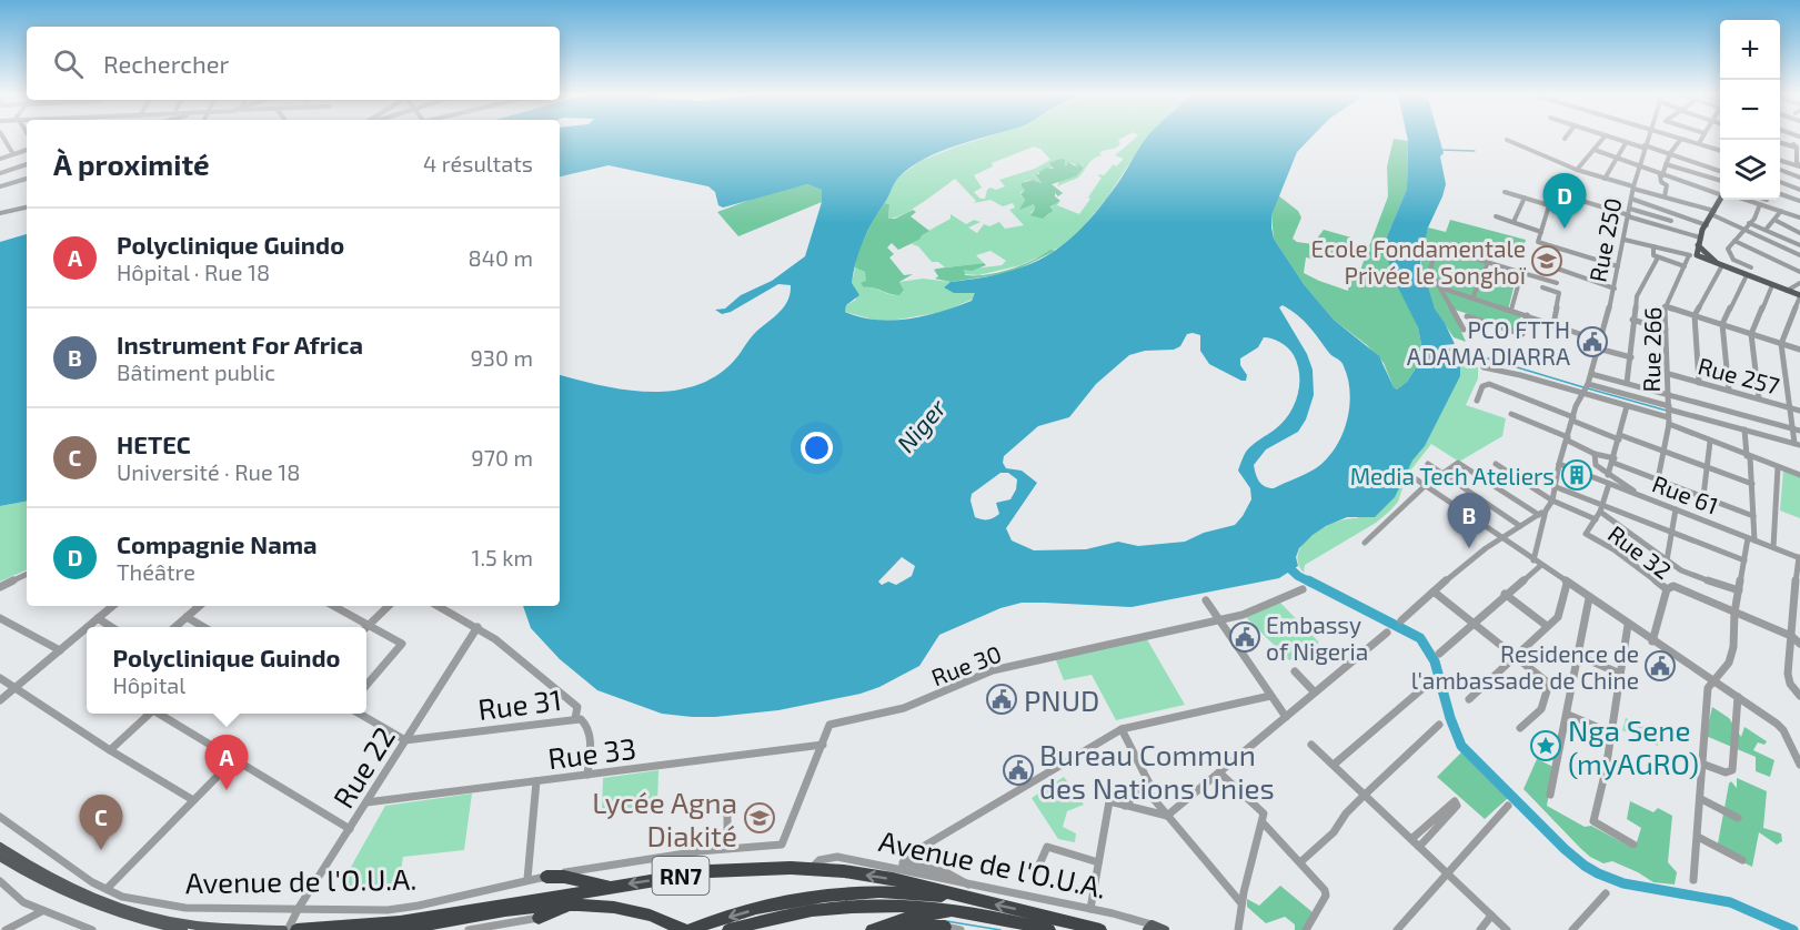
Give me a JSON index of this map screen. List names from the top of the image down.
{
  "streets": {
    "highway": ["Avenue de l'O.U.A.", "RN7"],
    "street": [
      "Rue 250",
      "Rue 266",
      "Rue 257",
      "Rue 61",
      "Rue 32",
      "Rue 30",
      "Rue 31",
      "Rue 33",
      "Rue 22"
    ]
  },
  "crossings": [
    ["Rue 250", "Rue 61"],
    ["Rue 266", "Rue 257"],
    ["Rue 30", "Rue 33"],
    ["Rue 30", "Avenue de l'O.U.A."],
    ["Rue 31", "Rue 33"],
    ["Rue 31", "Rue 22"],
    ["Rue 33", "Rue 22"],
    ["Rue 22", "Avenue de l'O.U.A."],
    ["Avenue de l'O.U.A.", "RN7"]
  ],
  "water": ["Niger"],
  "places": {
    "school or university": ["Ecole Fondamentale Privée le Songhoï", "Lycée Agna Diakité"],
    "public building": [
      "PCO FTTH ADAMA DIARRA",
      "Embassy of Nigeria",
      "Residence de l'ambassade de Chine",
      "PNUD",
      "Bureau Commun des Nations Unies"
    ],
    "building": ["Media Tech Ateliers"],
    "place": ["Nga Sene (myAGRO)"]
  },
  "page": {
    "map_buttons": ["+", "−"],
    "search": "Rechercher",
    "heading": ["À proximité", "4 résultats"],
    "pins": [
      "D",
      "B",
      "A",
      "C"
    ],
    "list": [
      {
        "mark": "A",
        "name": "Polyclinique Guindo",
        "note": "Hôpital · Rue 18",
        "value": "840 m"
      },
      {
        "mark": "B",
        "name": "Instrument For Africa",
        "note": "Bâtiment public",
        "value": "930 m"
      },
      {
        "mark": "C",
        "name": "HETEC",
        "note": "Université · Rue 18",
        "value": "970 m"
      },
      {
        "mark": "D",
        "name": "Compagnie Nama",
        "note": "Théâtre",
        "value": "1.5 km"
      }
    ],
    "popup": ["Polyclinique Guindo", "Hôpital"]
  }
}
